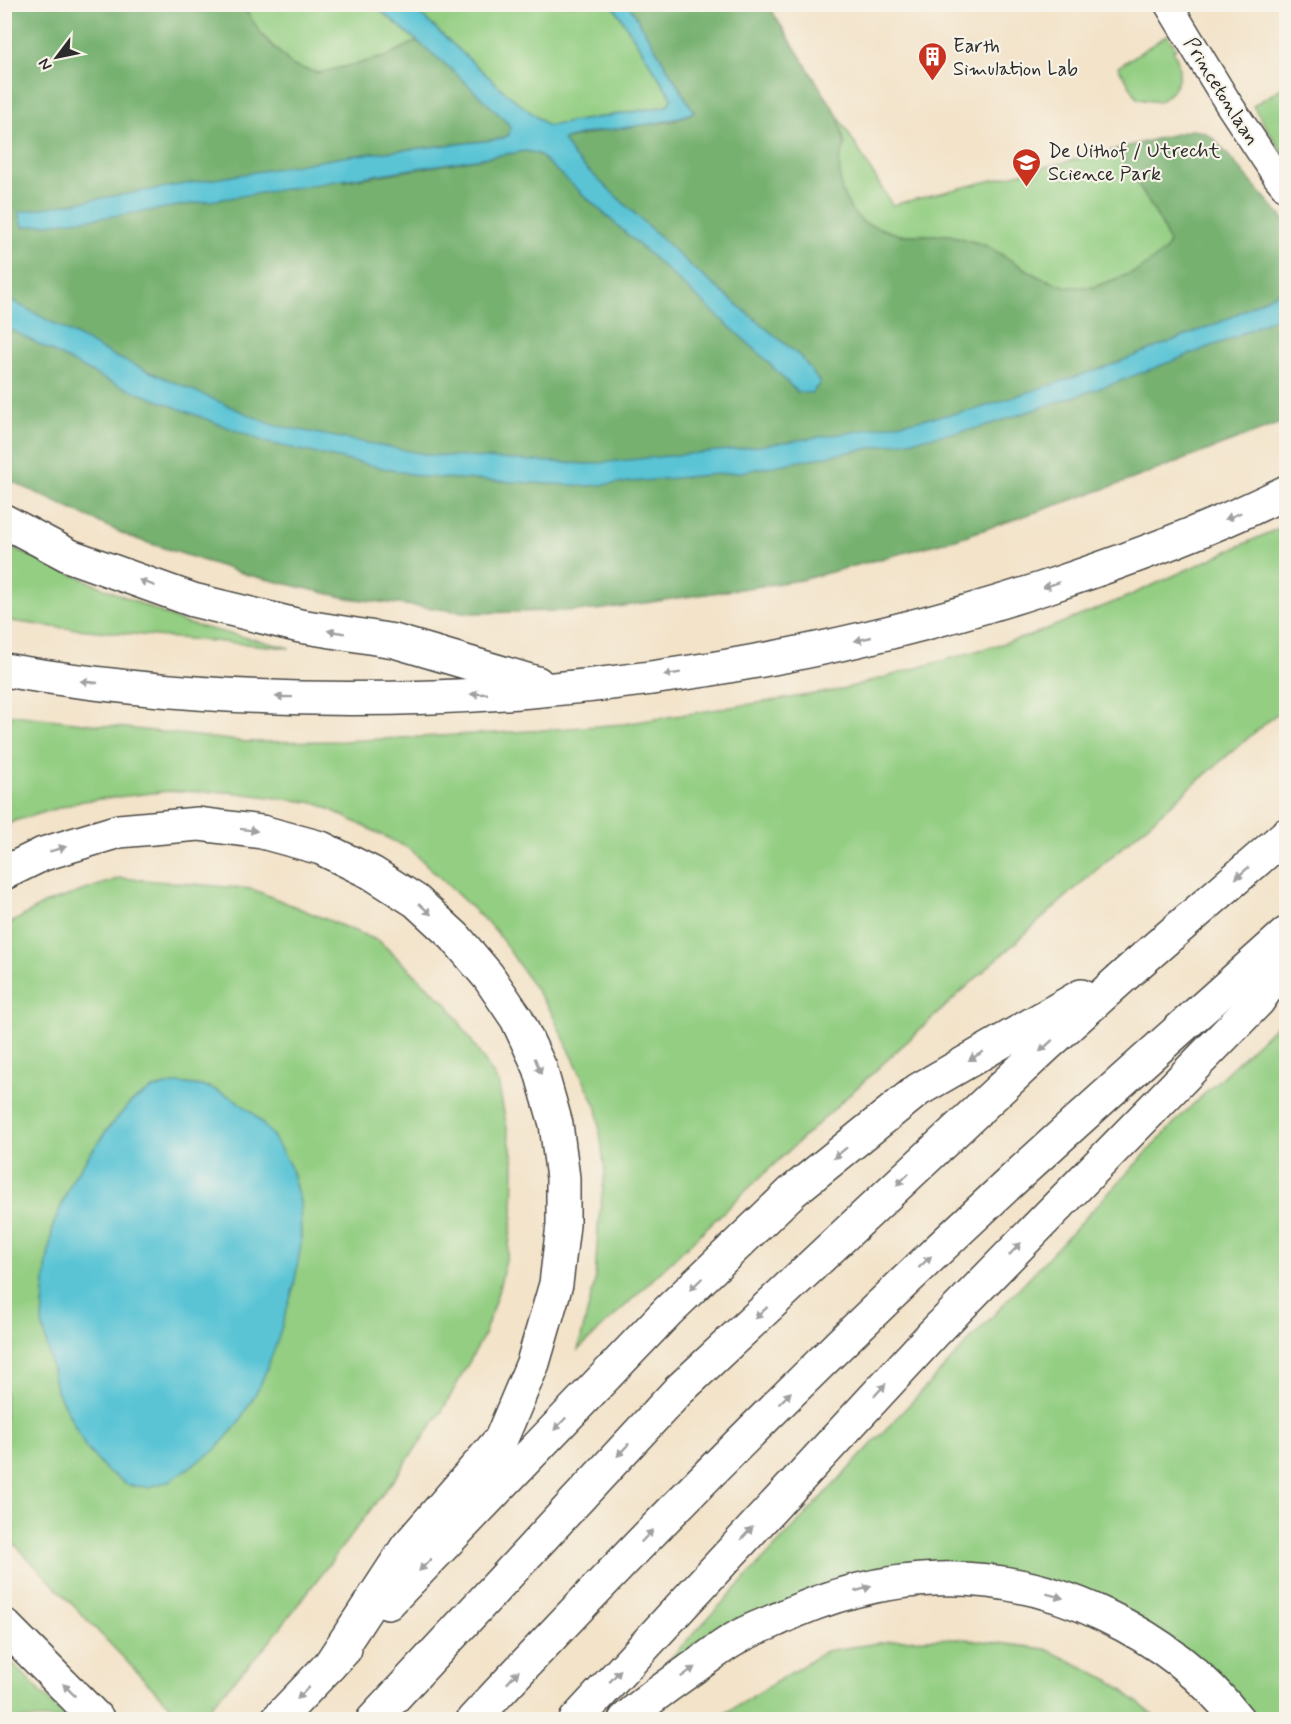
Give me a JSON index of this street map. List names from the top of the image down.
{
  "streets": {
    "street": ["Princetonlaan"]
  },
  "places": {
    "building": ["Earth Simulation Lab"],
    "school or university": ["De Uithof / Utrecht Science Park"]
  },
  "north": "bottom left"
}
